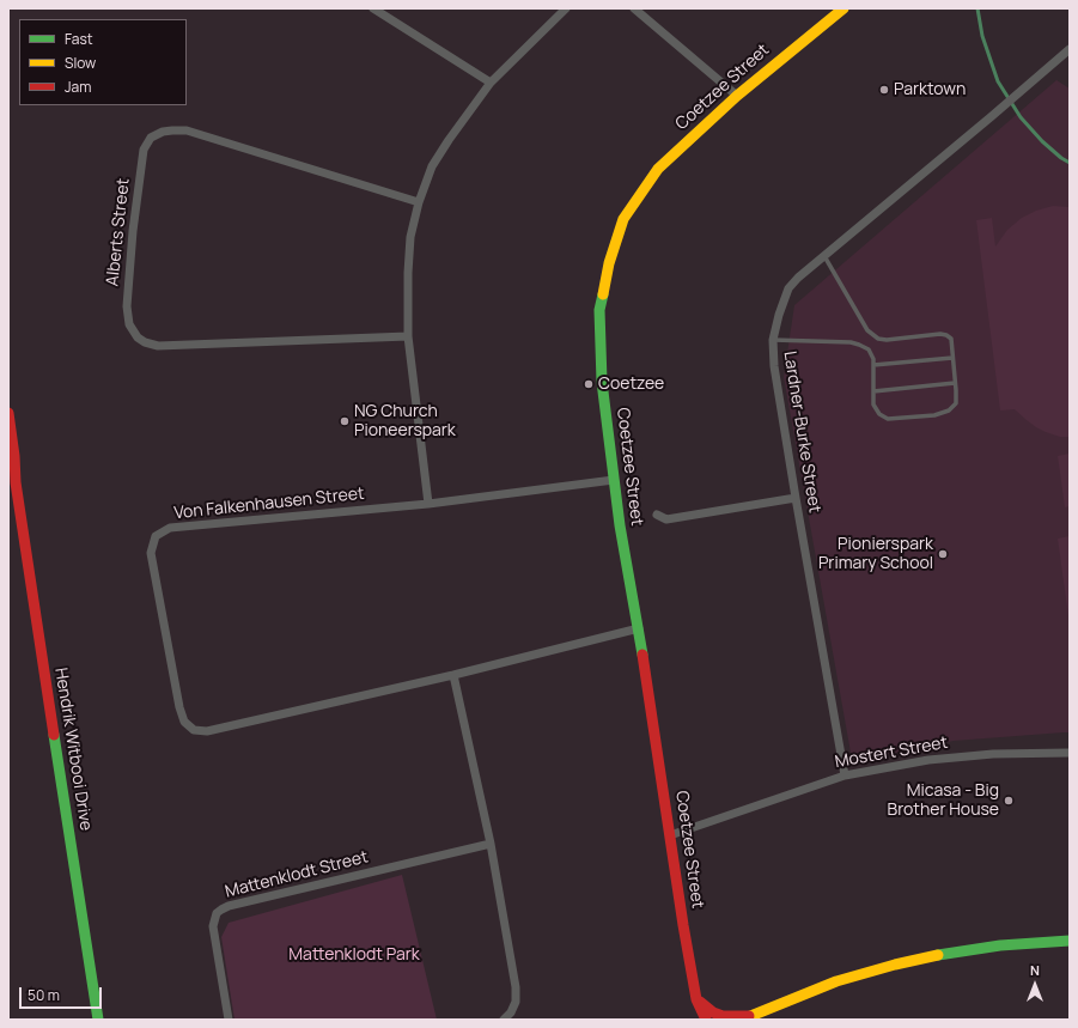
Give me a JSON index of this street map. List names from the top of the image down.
{
  "streets": {
    "street": [
      "Coetzee Street",
      "Alberts Street",
      "Lardner-Burke Street",
      "Von Falkenhausen Street",
      "Hendrik Witbooi Drive",
      "Mostert Street",
      "Mattenklodt Street"
    ]
  },
  "crossings": [
    ["Coetzee Street", "Von Falkenhausen Street"],
    ["Coetzee Street", "Mostert Street"],
    ["Lardner-Burke Street", "Mostert Street"]
  ],
  "parks": ["Mattenklodt Park"],
  "places": [
    "Parktown",
    "Coetzee",
    "NG Church Pioneerspark",
    "Pionierspark Primary School",
    "Micasa - Big Brother House"
  ],
  "legend": ["Fast", "Slow", "Jam"],
  "scale_bar": "50 m",
  "north": "top"
}
